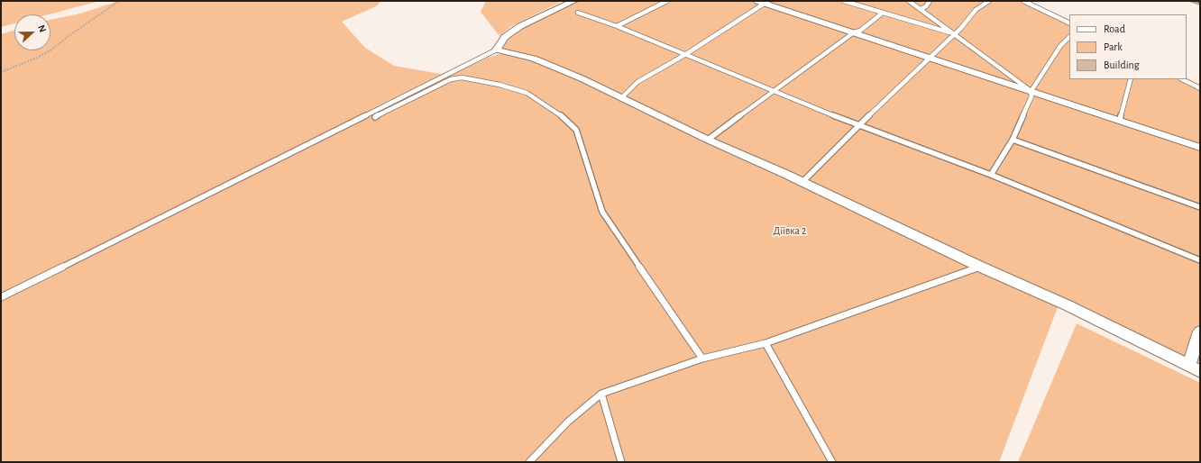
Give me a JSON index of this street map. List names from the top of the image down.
{
  "parks": ["Діївка 2"],
  "legend": ["Road", "Park", "Building"],
  "north": "right"
}
